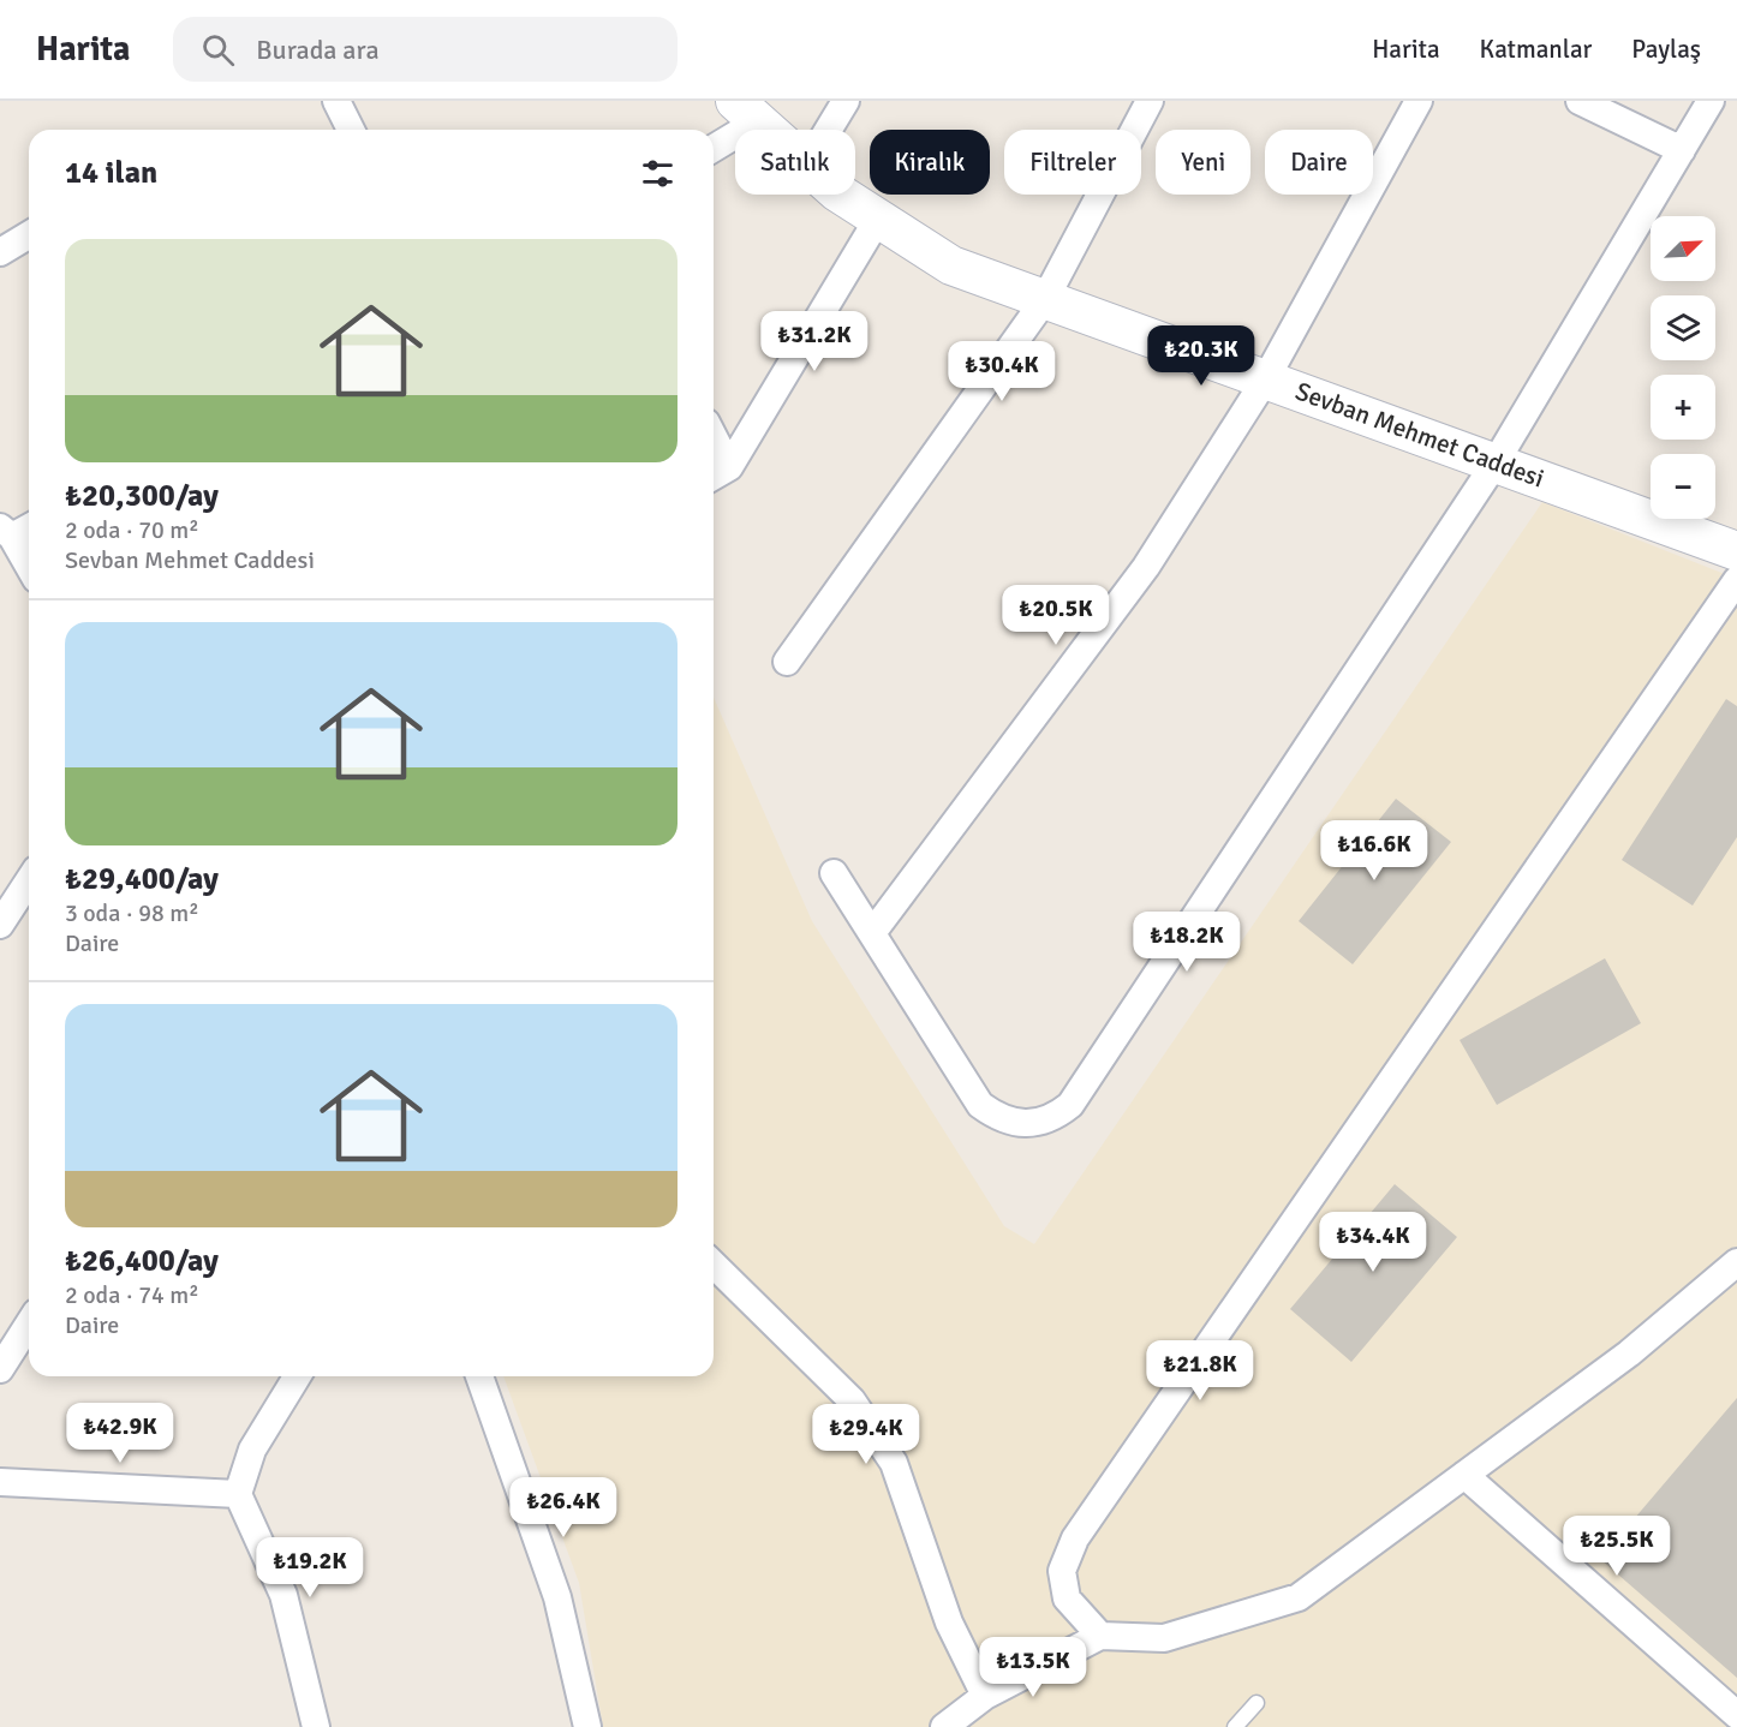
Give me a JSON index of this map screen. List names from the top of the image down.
{
  "streets": {
    "main road": ["Sevban Mehmet Caddesi"]
  },
  "north": "top right",
  "page": {
    "header": "Harita",
    "search": "Burada ara",
    "nav": ["Harita", "Katmanlar", "Paylaş"],
    "chip": [
      "Satılık",
      "Kiralık",
      "Filtreler",
      "Yeni",
      "Daire"
    ],
    "heading": "14 ilan",
    "map_buttons": ["+", "−"],
    "list": [
      {
        "name": "₺20,300/ay",
        "note": "2 oda · 70 m² · Sevban Mehmet Caddesi"
      },
      {
        "name": "₺29,400/ay",
        "note": "3 oda · 98 m² · Daire"
      },
      {
        "name": "₺26,400/ay",
        "note": "2 oda · 74 m² · Daire"
      }
    ],
    "price": [
      "₺31.2K",
      "₺20.3K",
      "₺30.4K",
      "₺20.5K",
      "₺16.6K",
      "₺18.2K",
      "₺34.4K",
      "₺21.8K",
      "₺42.9K",
      "₺29.4K",
      "₺26.4K",
      "₺25.5K",
      "₺19.2K",
      "₺13.5K"
    ]
  }
}
